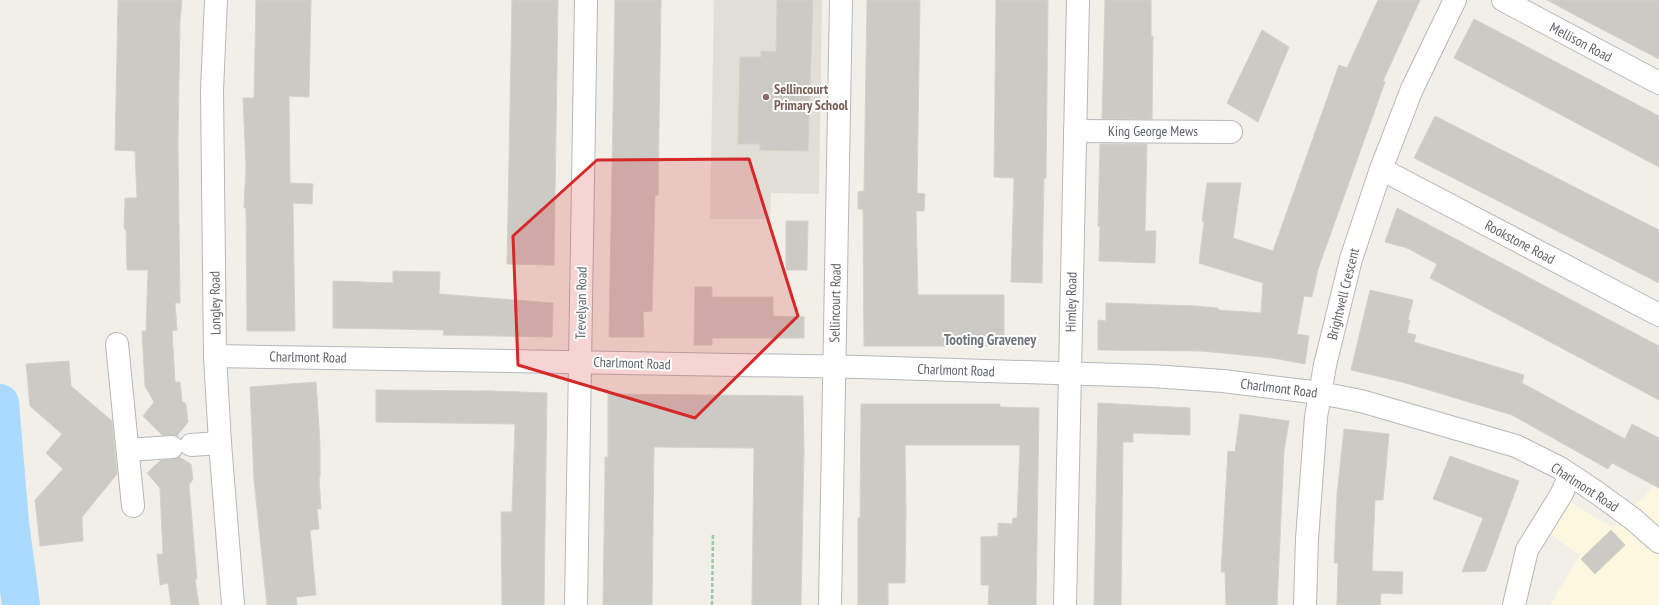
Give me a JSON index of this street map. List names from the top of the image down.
{
  "streets": {
    "street": [
      "Mellison Road",
      "King George Mews",
      "Rookstone Road",
      "Brightwell Crescent",
      "Himley Road",
      "Longley Road",
      "Trevelyan Road",
      "Sellincourt Road",
      "Charlmont Road"
    ]
  },
  "crossings": [
    ["King George Mews", "Himley Road"],
    ["Rookstone Road", "Brightwell Crescent"],
    ["Brightwell Crescent", "Charlmont Road"],
    ["Himley Road", "Charlmont Road"],
    ["Longley Road", "Charlmont Road"],
    ["Trevelyan Road", "Charlmont Road"],
    ["Sellincourt Road", "Charlmont Road"]
  ],
  "districts": ["Tooting Graveney"],
  "places": ["Sellincourt Primary School"]
}
